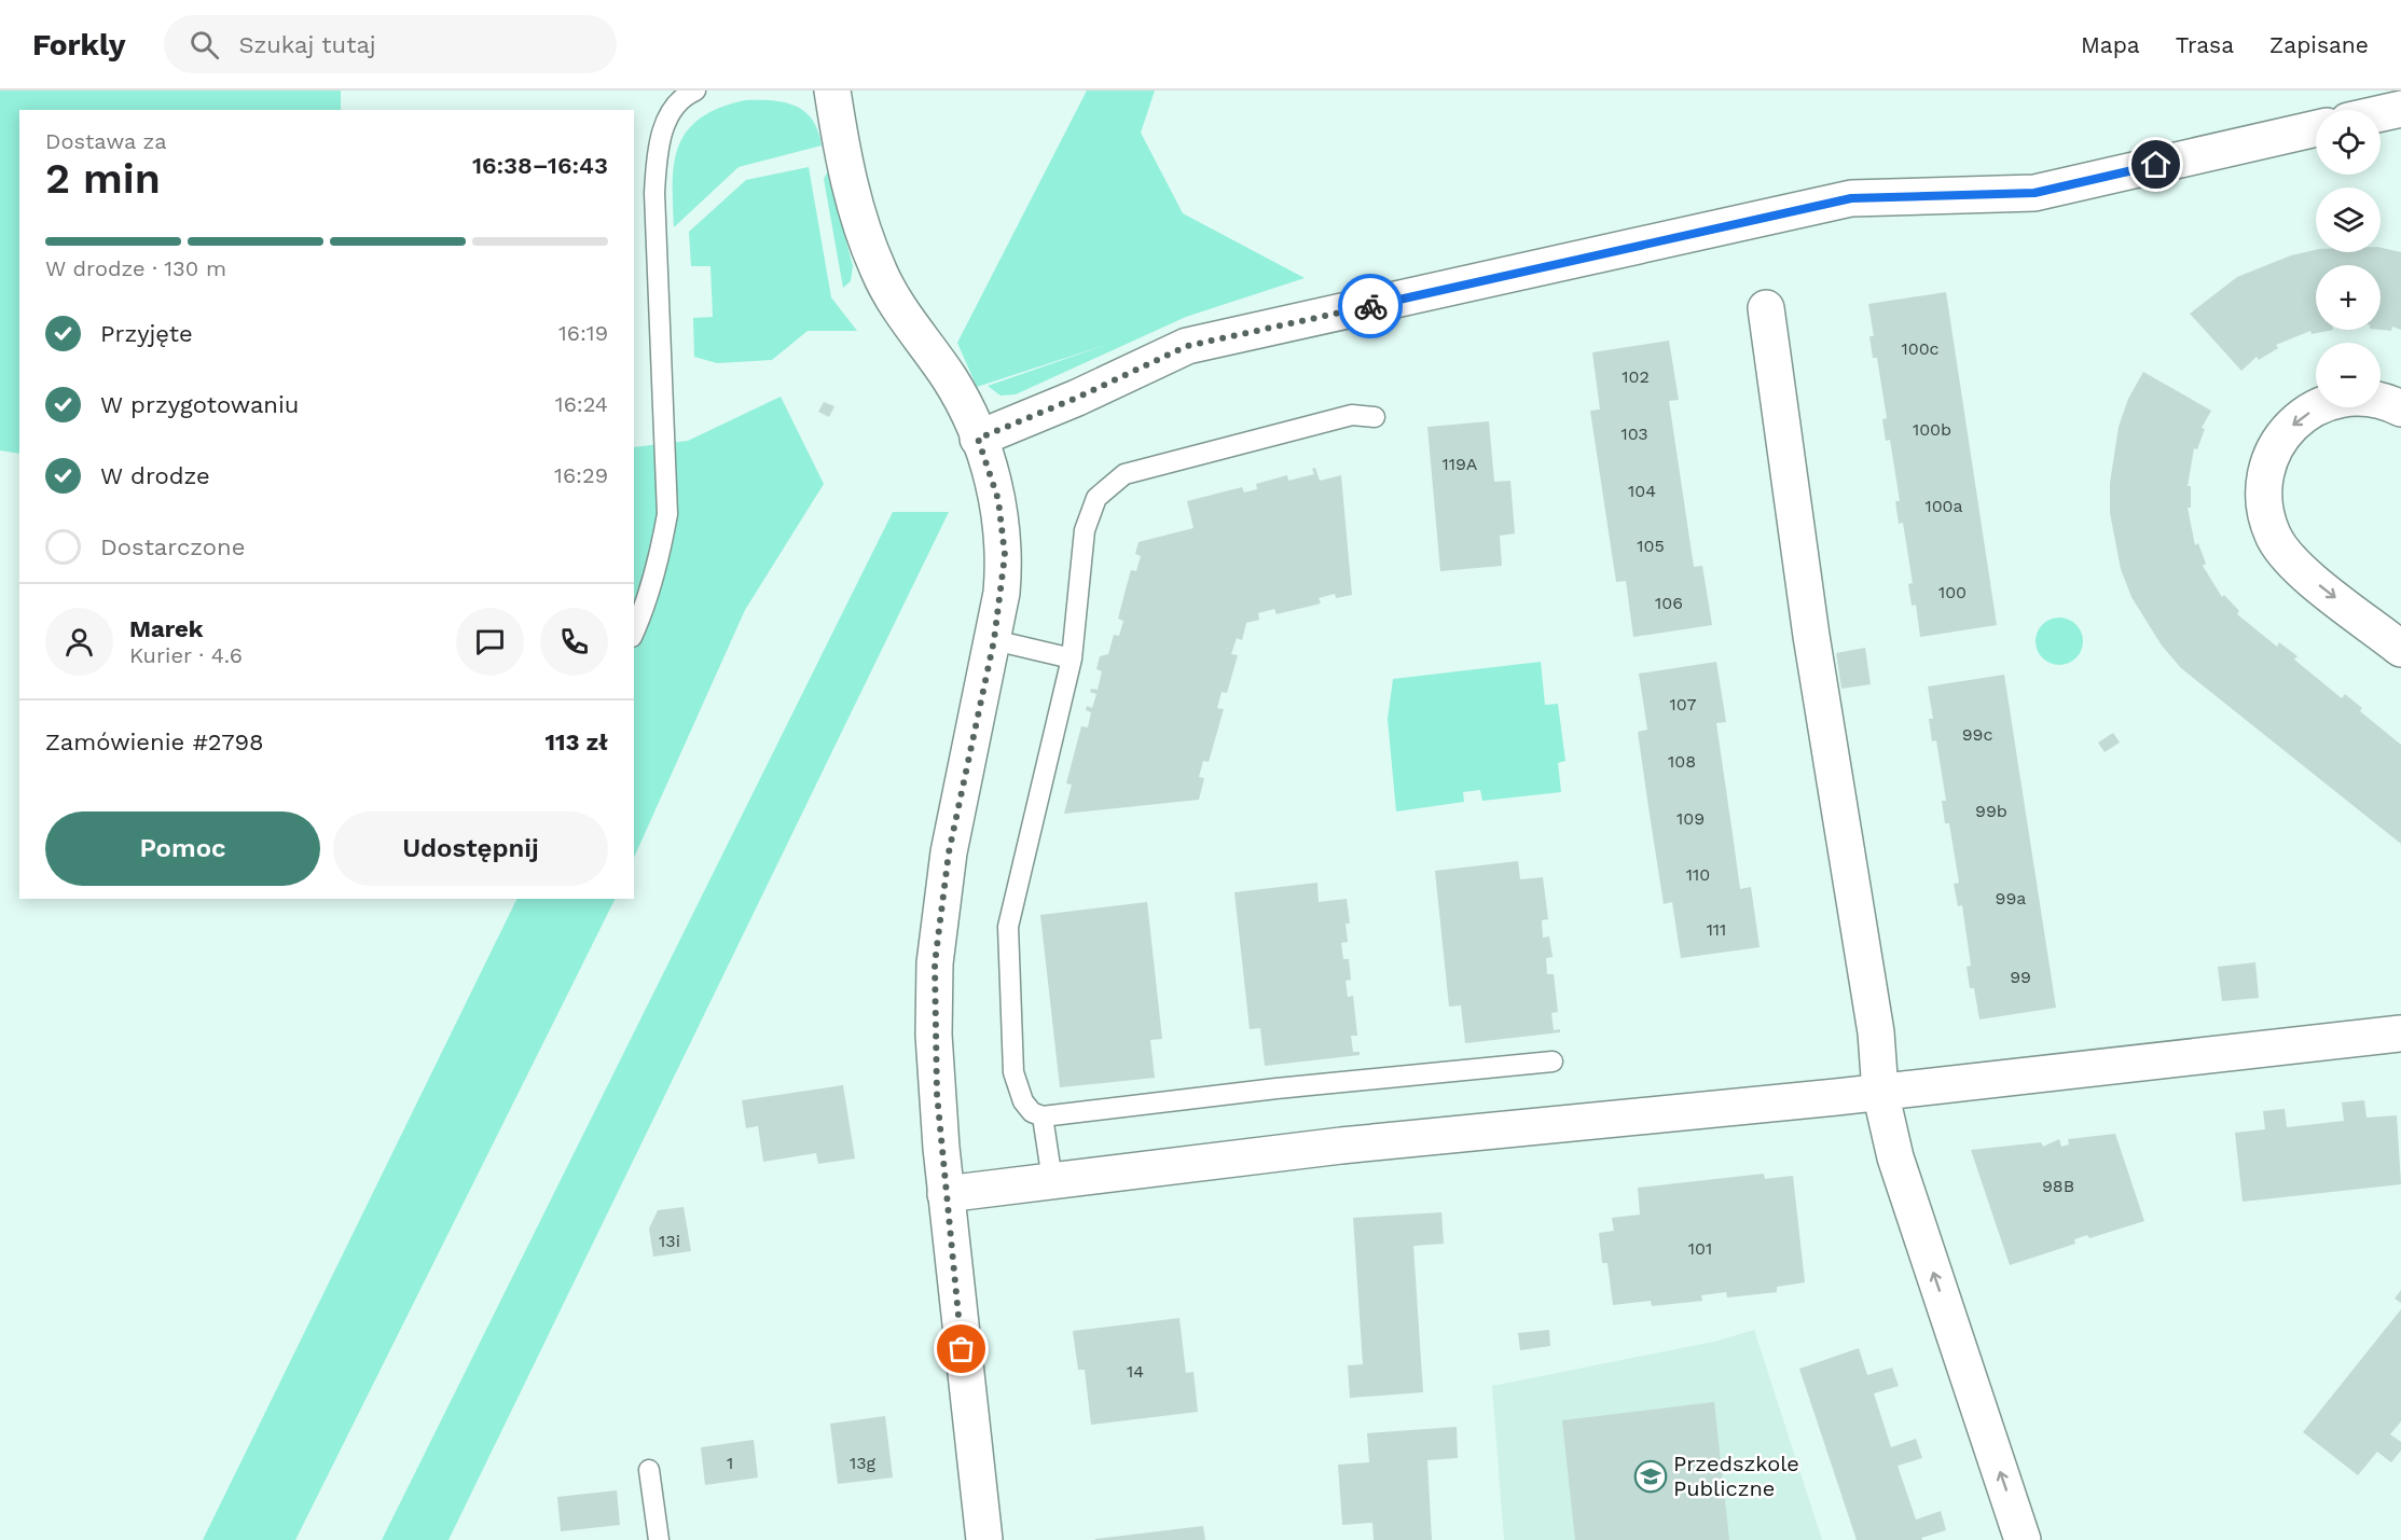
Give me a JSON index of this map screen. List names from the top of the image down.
{
  "places": {
    "school or university": ["Przedszkole Publiczne"]
  },
  "house_numbers": [
    "100c",
    "102",
    "100b",
    "103",
    "119A",
    "104",
    "100a",
    "105",
    "100",
    "106",
    "107",
    "99c",
    "108",
    "99b",
    "109",
    "110",
    "99a",
    "111",
    "99",
    "98B",
    "13i",
    "101",
    "14",
    "1",
    "13g"
  ],
  "page": {
    "header": "Forkly",
    "search": "Szukaj tutaj",
    "nav": ["Mapa", "Trasa", "Zapisane"],
    "map_buttons": ["+", "−"],
    "heading": ["2 min", "Dostawa za", "16:38–16:43"],
    "panel": [
      "Marek",
      "Kurier · 4.6",
      "Zamówienie #2798",
      "113 zł"
    ],
    "bar": "W drodze · 130 m",
    "list": [
      ["Przyjęte", "16:19"],
      ["W przygotowaniu", "16:24"],
      ["W drodze", "16:29"],
      "Dostarczone"
    ],
    "buttons": ["Pomoc", "Udostępnij"]
  }
}
